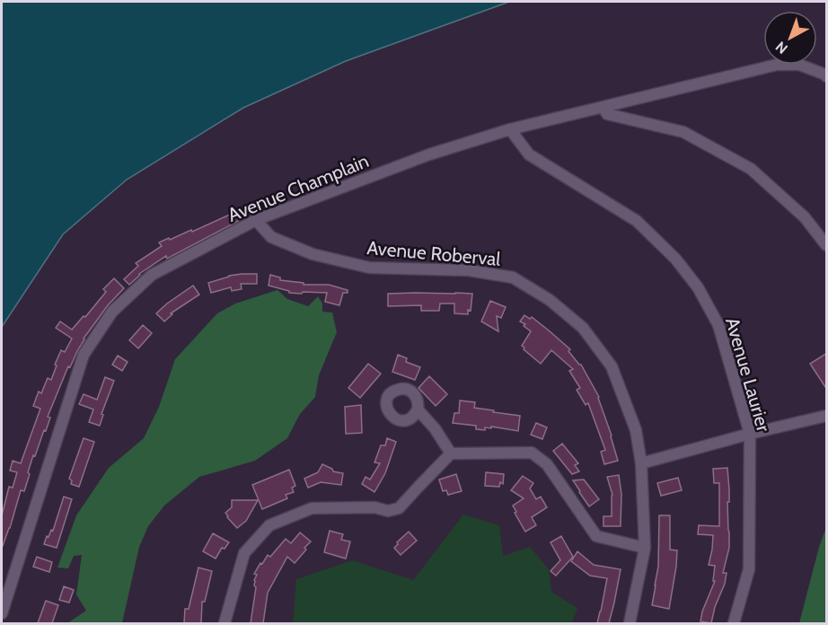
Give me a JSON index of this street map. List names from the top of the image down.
{
  "streets": {
    "street": ["Avenue Champlain", "Avenue Roberval", "Avenue Laurier"]
  },
  "crossings": [
    ["Avenue Champlain", "Avenue Roberval"],
    ["Avenue Champlain", "Avenue Laurier"]
  ],
  "north": "bottom left"
}
